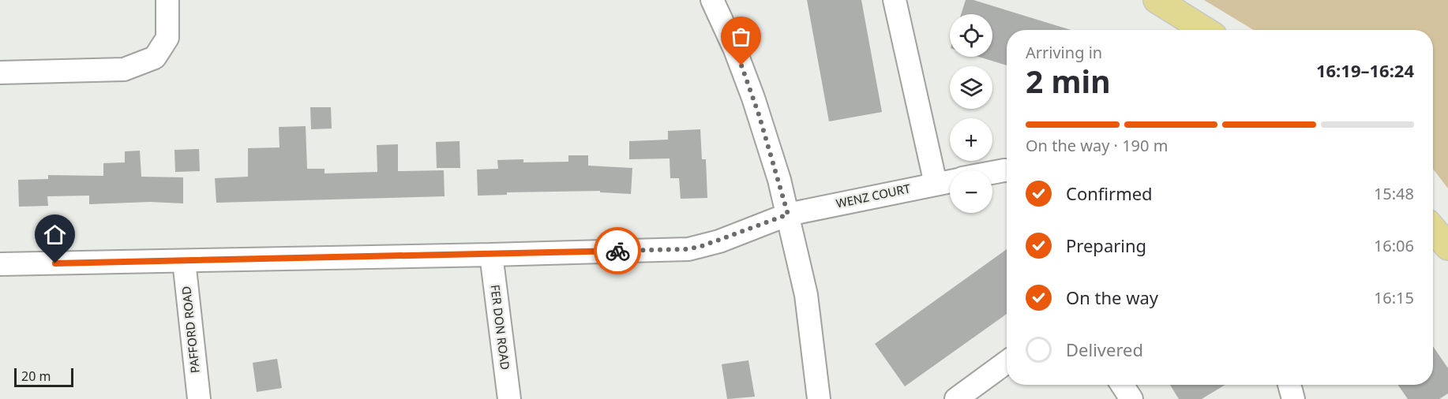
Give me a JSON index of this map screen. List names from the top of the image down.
{
  "streets": {
    "street": ["WENZ COURT", "FER DON ROAD", "PAFFORD ROAD"]
  },
  "crossings": [
    ["WENZ COURT", "FER DON ROAD"],
    ["WENZ COURT", "PAFFORD ROAD"]
  ],
  "scale_bar": "20 m",
  "page": {
    "map_buttons": ["+", "−"],
    "heading": ["2 min", "Arriving in", "16:19–16:24"],
    "bar": "On the way · 190 m",
    "list": [
      ["Confirmed", "15:48"],
      ["Preparing", "16:06"],
      ["On the way", "16:15"],
      "Delivered"
    ],
    "scale": "20 m"
  }
}
